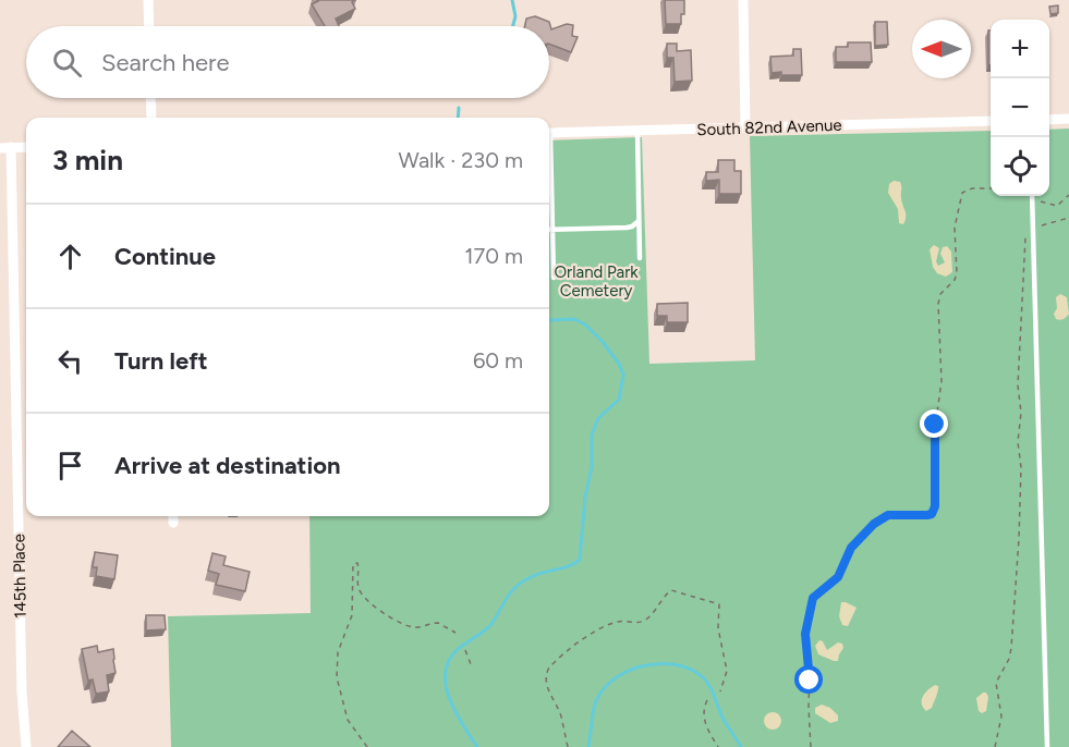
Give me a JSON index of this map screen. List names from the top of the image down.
{
  "streets": {
    "street": ["South 82nd Avenue", "145th Place"]
  },
  "parks": ["Orland Park Cemetery"],
  "north": "left",
  "page": {
    "map_buttons": ["+", "−"],
    "search": "Search here",
    "heading": ["3 min", "Walk · 230 m"],
    "list": [
      ["Continue", "170 m"],
      ["Turn left", "60 m"],
      "Arrive at destination"
    ]
  }
}
